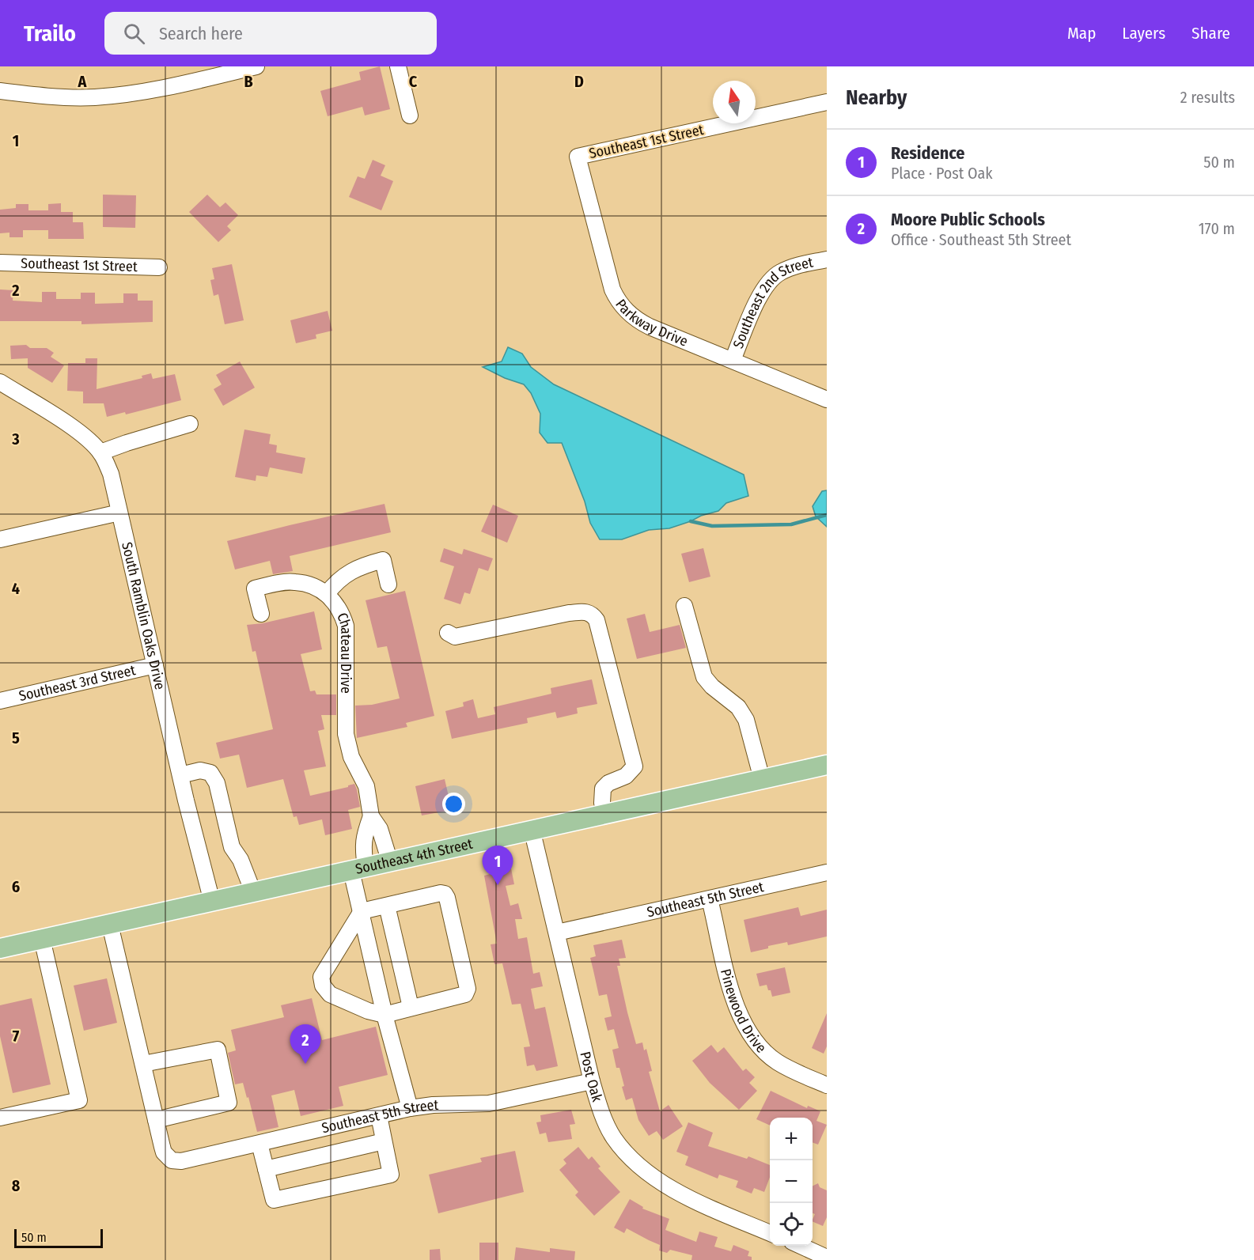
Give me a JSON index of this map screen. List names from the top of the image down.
{
  "streets": {
    "main road": ["Southeast 4th Street"],
    "street": [
      "Southeast 1st Street",
      "Southeast 2nd Street",
      "Parkway Drive",
      "South Ramblin Oaks Drive",
      "Chateau Drive",
      "Southeast 3rd Street",
      "Southeast 5th Street",
      "Pinewood Drive",
      "Post Oak"
    ]
  },
  "crossings": [
    ["Southeast 1st Street", "Parkway Drive"],
    ["Southeast 2nd Street", "Parkway Drive"],
    ["South Ramblin Oaks Drive", "Southeast 3rd Street"],
    ["South Ramblin Oaks Drive", "Southeast 4th Street"],
    ["Chateau Drive", "Southeast 4th Street"],
    ["Chateau Drive", "Southeast 5th Street"],
    ["Southeast 4th Street", "Post Oak"],
    ["Southeast 5th Street", "Pinewood Drive"],
    ["Southeast 5th Street", "Post Oak"]
  ],
  "scale_bar": "50 m",
  "north": "top",
  "page": {
    "header": "Trailo",
    "search": "Search here",
    "nav": ["Map", "Layers", "Share"],
    "heading": ["Nearby", "2 results"],
    "list": [
      {
        "mark": "1",
        "name": "Residence",
        "note": "Place · Post Oak",
        "value": "50 m"
      },
      {
        "mark": "2",
        "name": "Moore Public Schools",
        "note": "Office · Southeast 5th Street",
        "value": "170 m"
      }
    ],
    "pins": ["1", "2"],
    "map_buttons": ["+", "−"],
    "scale": "50 m"
  },
  "grid": {
    "columns": [
      "A",
      "B",
      "C",
      "D"
    ],
    "rows": [
      "1",
      "2",
      "3",
      "4",
      "5",
      "6",
      "7",
      "8"
    ]
  }
}
